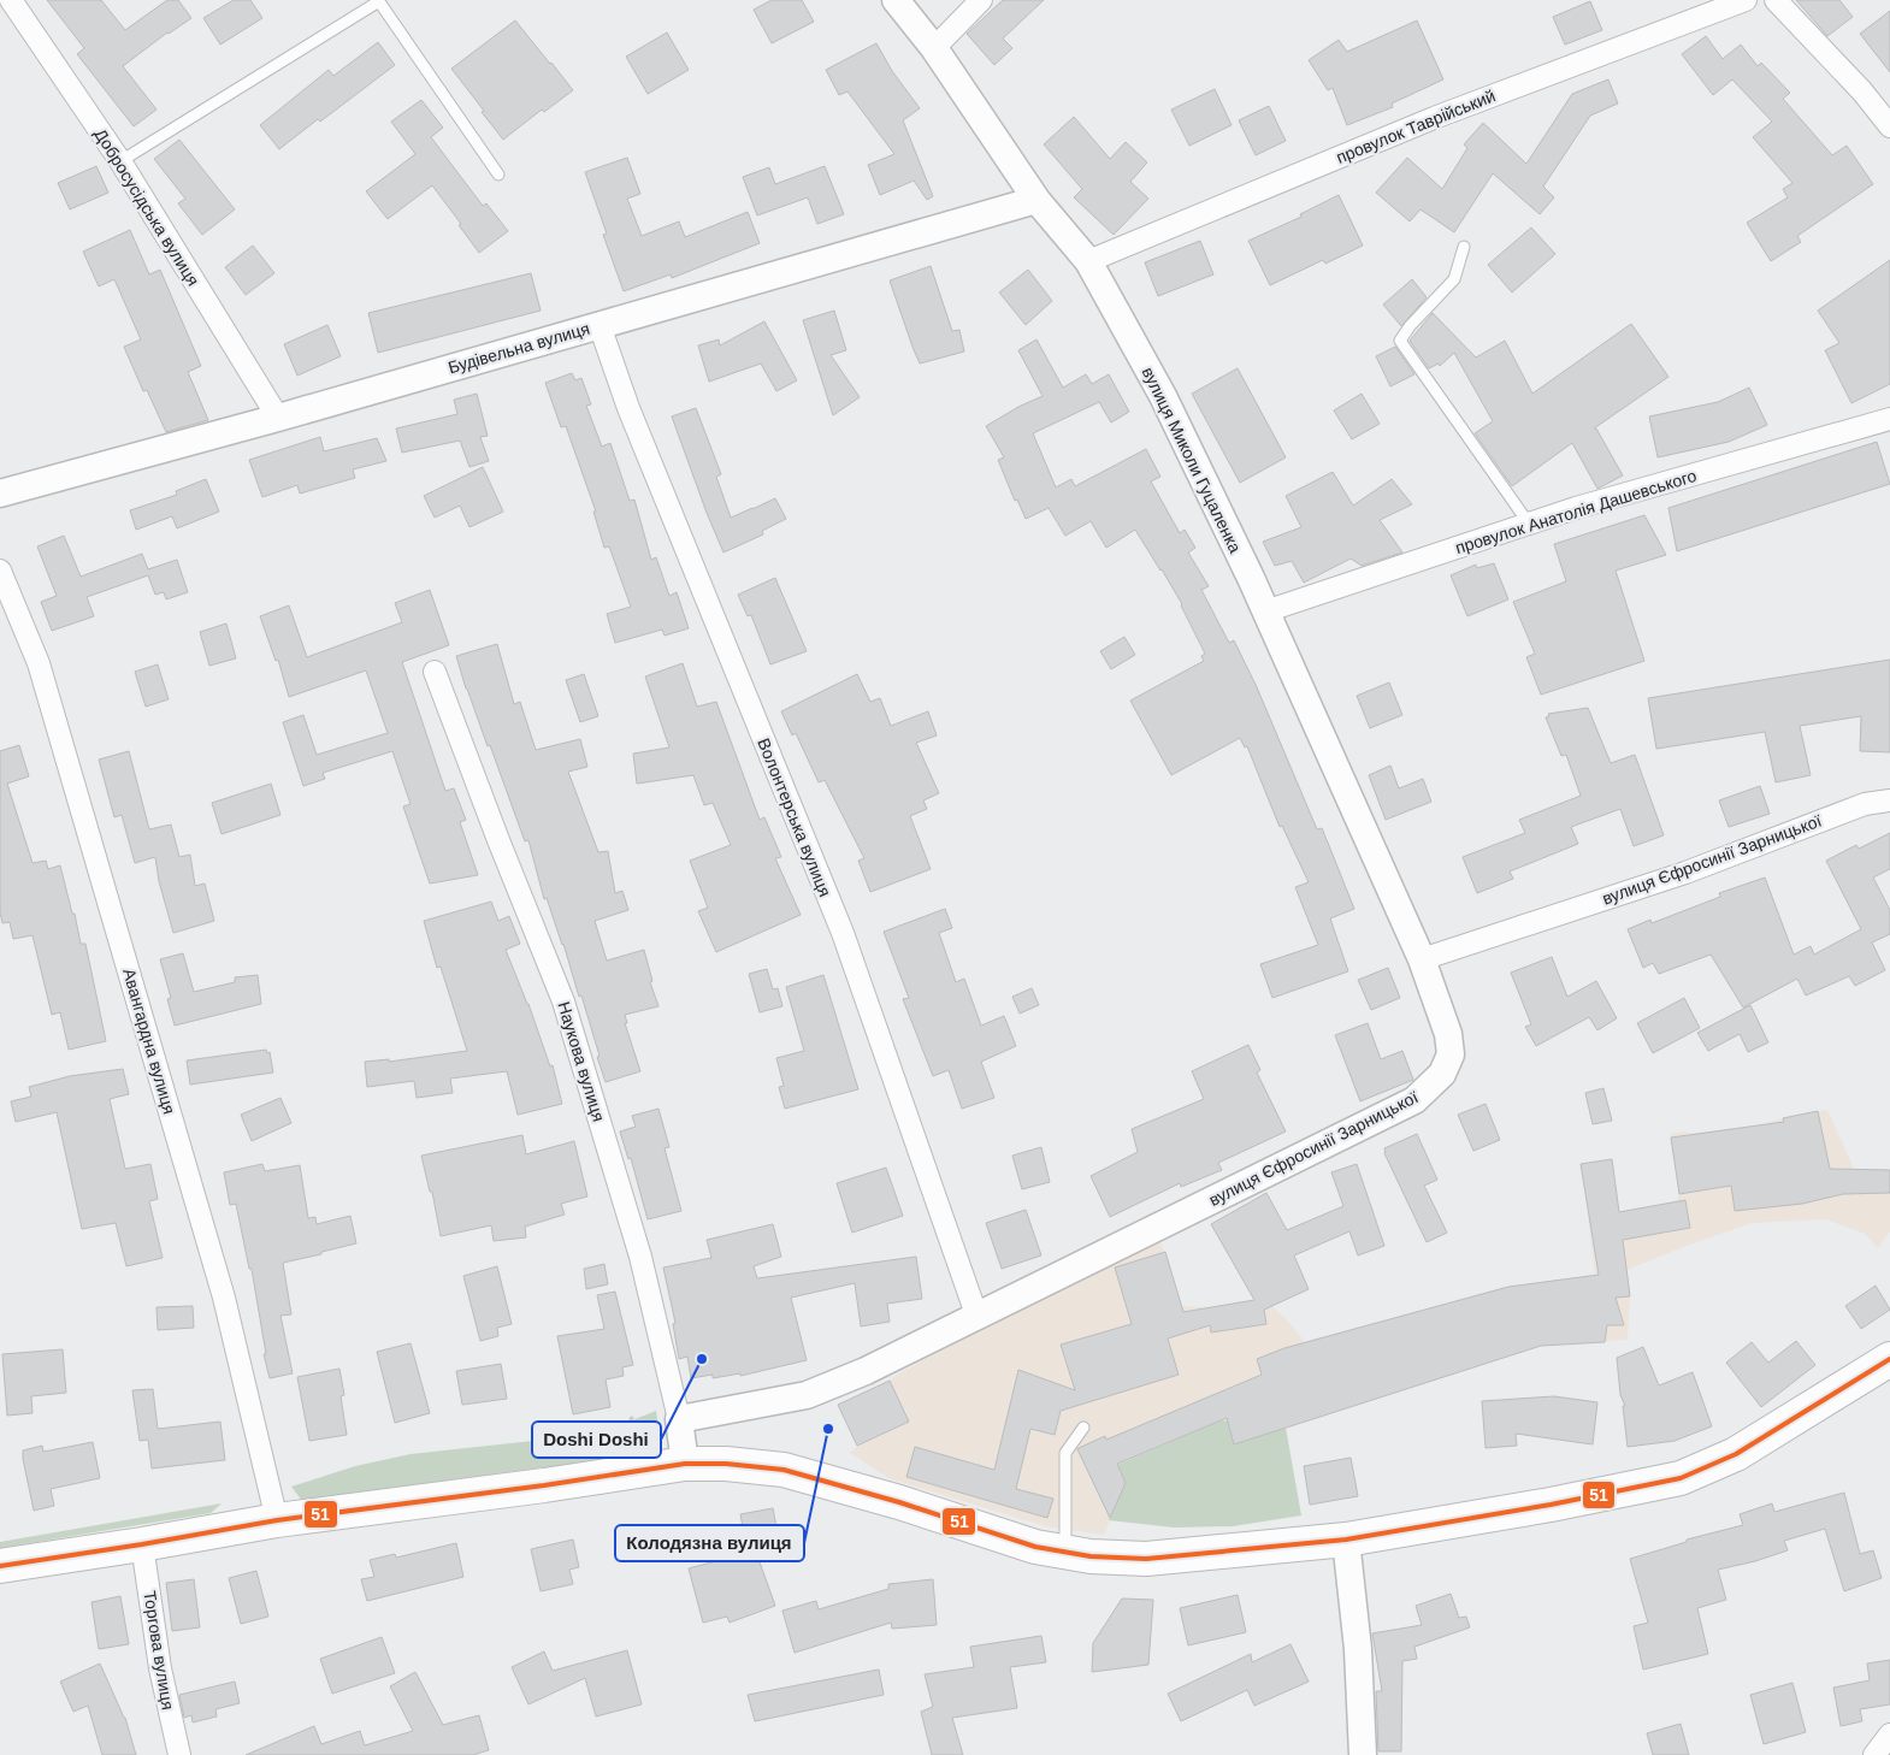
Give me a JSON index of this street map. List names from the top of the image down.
{
  "streets": {
    "street": [
      "провулок Таврійський",
      "Добросусідська вулиця",
      "Будівельна вулиця",
      "вулиця Миколи Гуцаленка",
      "провулок Анатолія Дашевського",
      "Волонтерська вулиця",
      "вулиця Єфросинії Зарницької",
      "Авангардна вулиця",
      "Наукова вулиця",
      "Торгова вулиця"
    ]
  },
  "crossings": [
    ["провулок Таврійський", "вулиця Миколи Гуцаленка"],
    ["Добросусідська вулиця", "Будівельна вулиця"],
    ["Будівельна вулиця", "вулиця Миколи Гуцаленка"],
    ["Будівельна вулиця", "Волонтерська вулиця"],
    ["вулиця Миколи Гуцаленка", "провулок Анатолія Дашевського"],
    ["вулиця Миколи Гуцаленка", "вулиця Єфросинії Зарницької"],
    ["Волонтерська вулиця", "вулиця Єфросинії Зарницької"],
    ["вулиця Єфросинії Зарницької", "Наукова вулиця"]
  ],
  "places": ["Doshi Doshi", "Колодязна вулиця"],
  "lines": ["transit line 51"]
}
